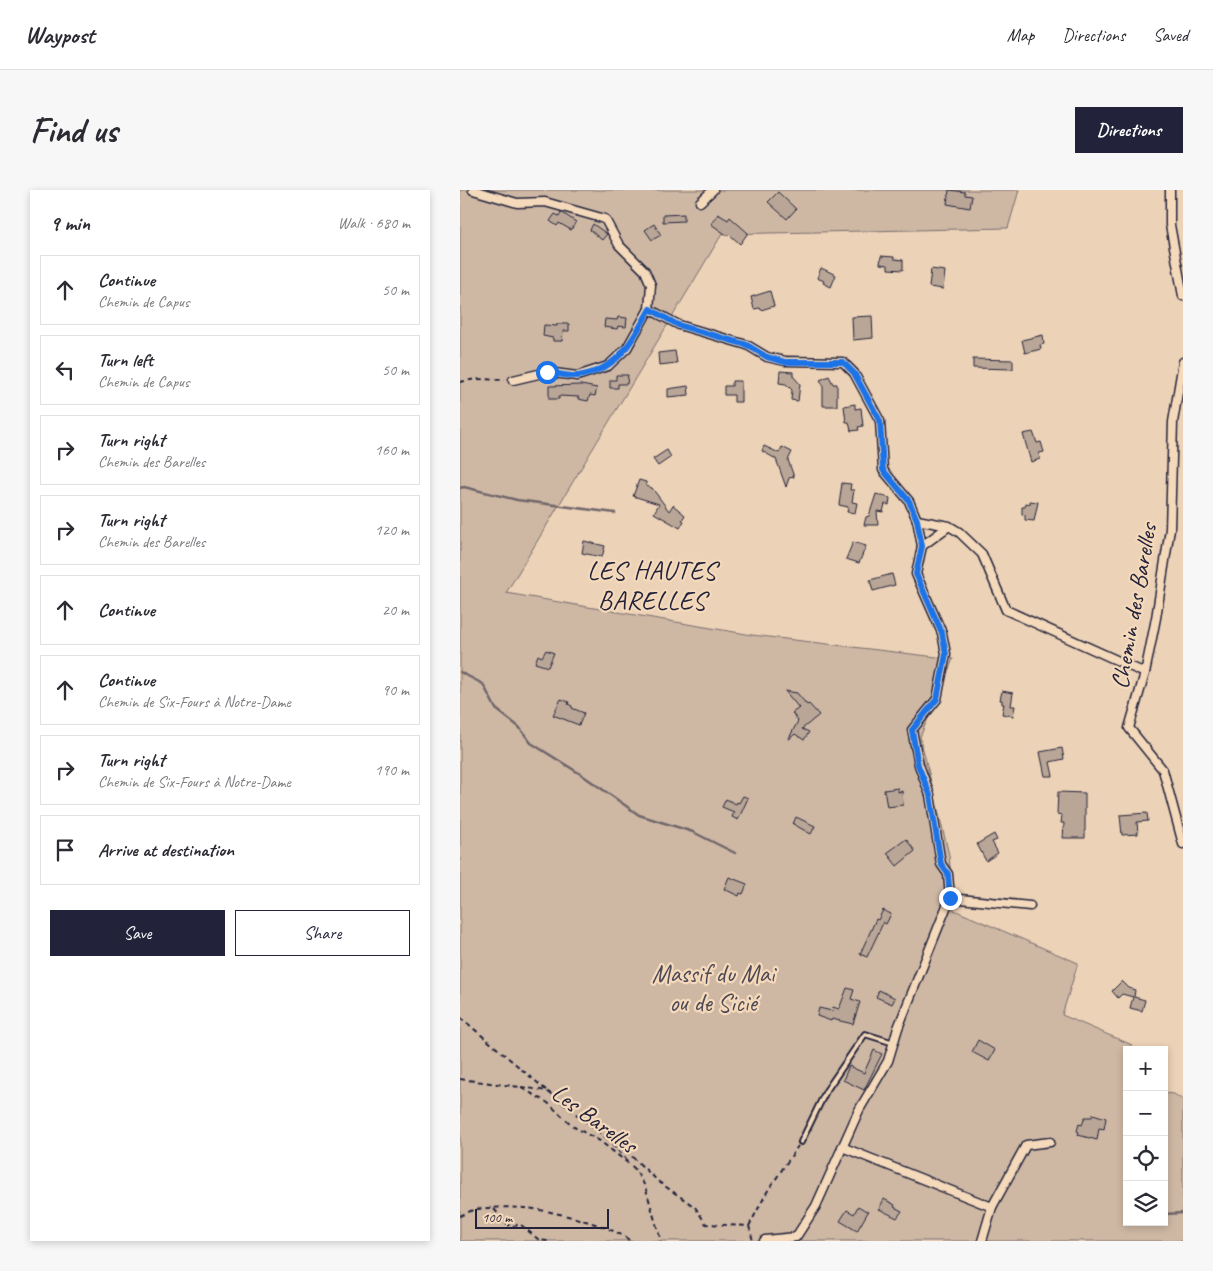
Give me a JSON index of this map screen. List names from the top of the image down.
{
  "streets": {
    "street": ["Chemin des Barelles"],
    "path": ["Les Barelles"]
  },
  "districts": ["LES HAUTES BARELLES"],
  "parks": ["Massif du Mai ou de Sicié"],
  "scale_bar": "100 m",
  "page": {
    "header": "Waypost",
    "nav": ["Map", "Directions", "Saved"],
    "buttons": [
      "Directions",
      ["Save", "Share"]
    ],
    "title": "Find us",
    "heading": ["9 min", "Walk · 680 m"],
    "list": [
      ["Continue", "Chemin de Capus", "50 m"],
      ["Turn left", "Chemin de Capus", "50 m"],
      ["Turn right", "Chemin des Barelles", "160 m"],
      ["Turn right", "Chemin des Barelles", "120 m"],
      ["Continue", "20 m"],
      ["Continue", "Chemin de Six-Fours à Notre-Dame", "90 m"],
      ["Turn right", "Chemin de Six-Fours à Notre-Dame", "190 m"],
      "Arrive at destination"
    ],
    "map_buttons": ["+", "−"],
    "scale": "100 m"
  }
}
